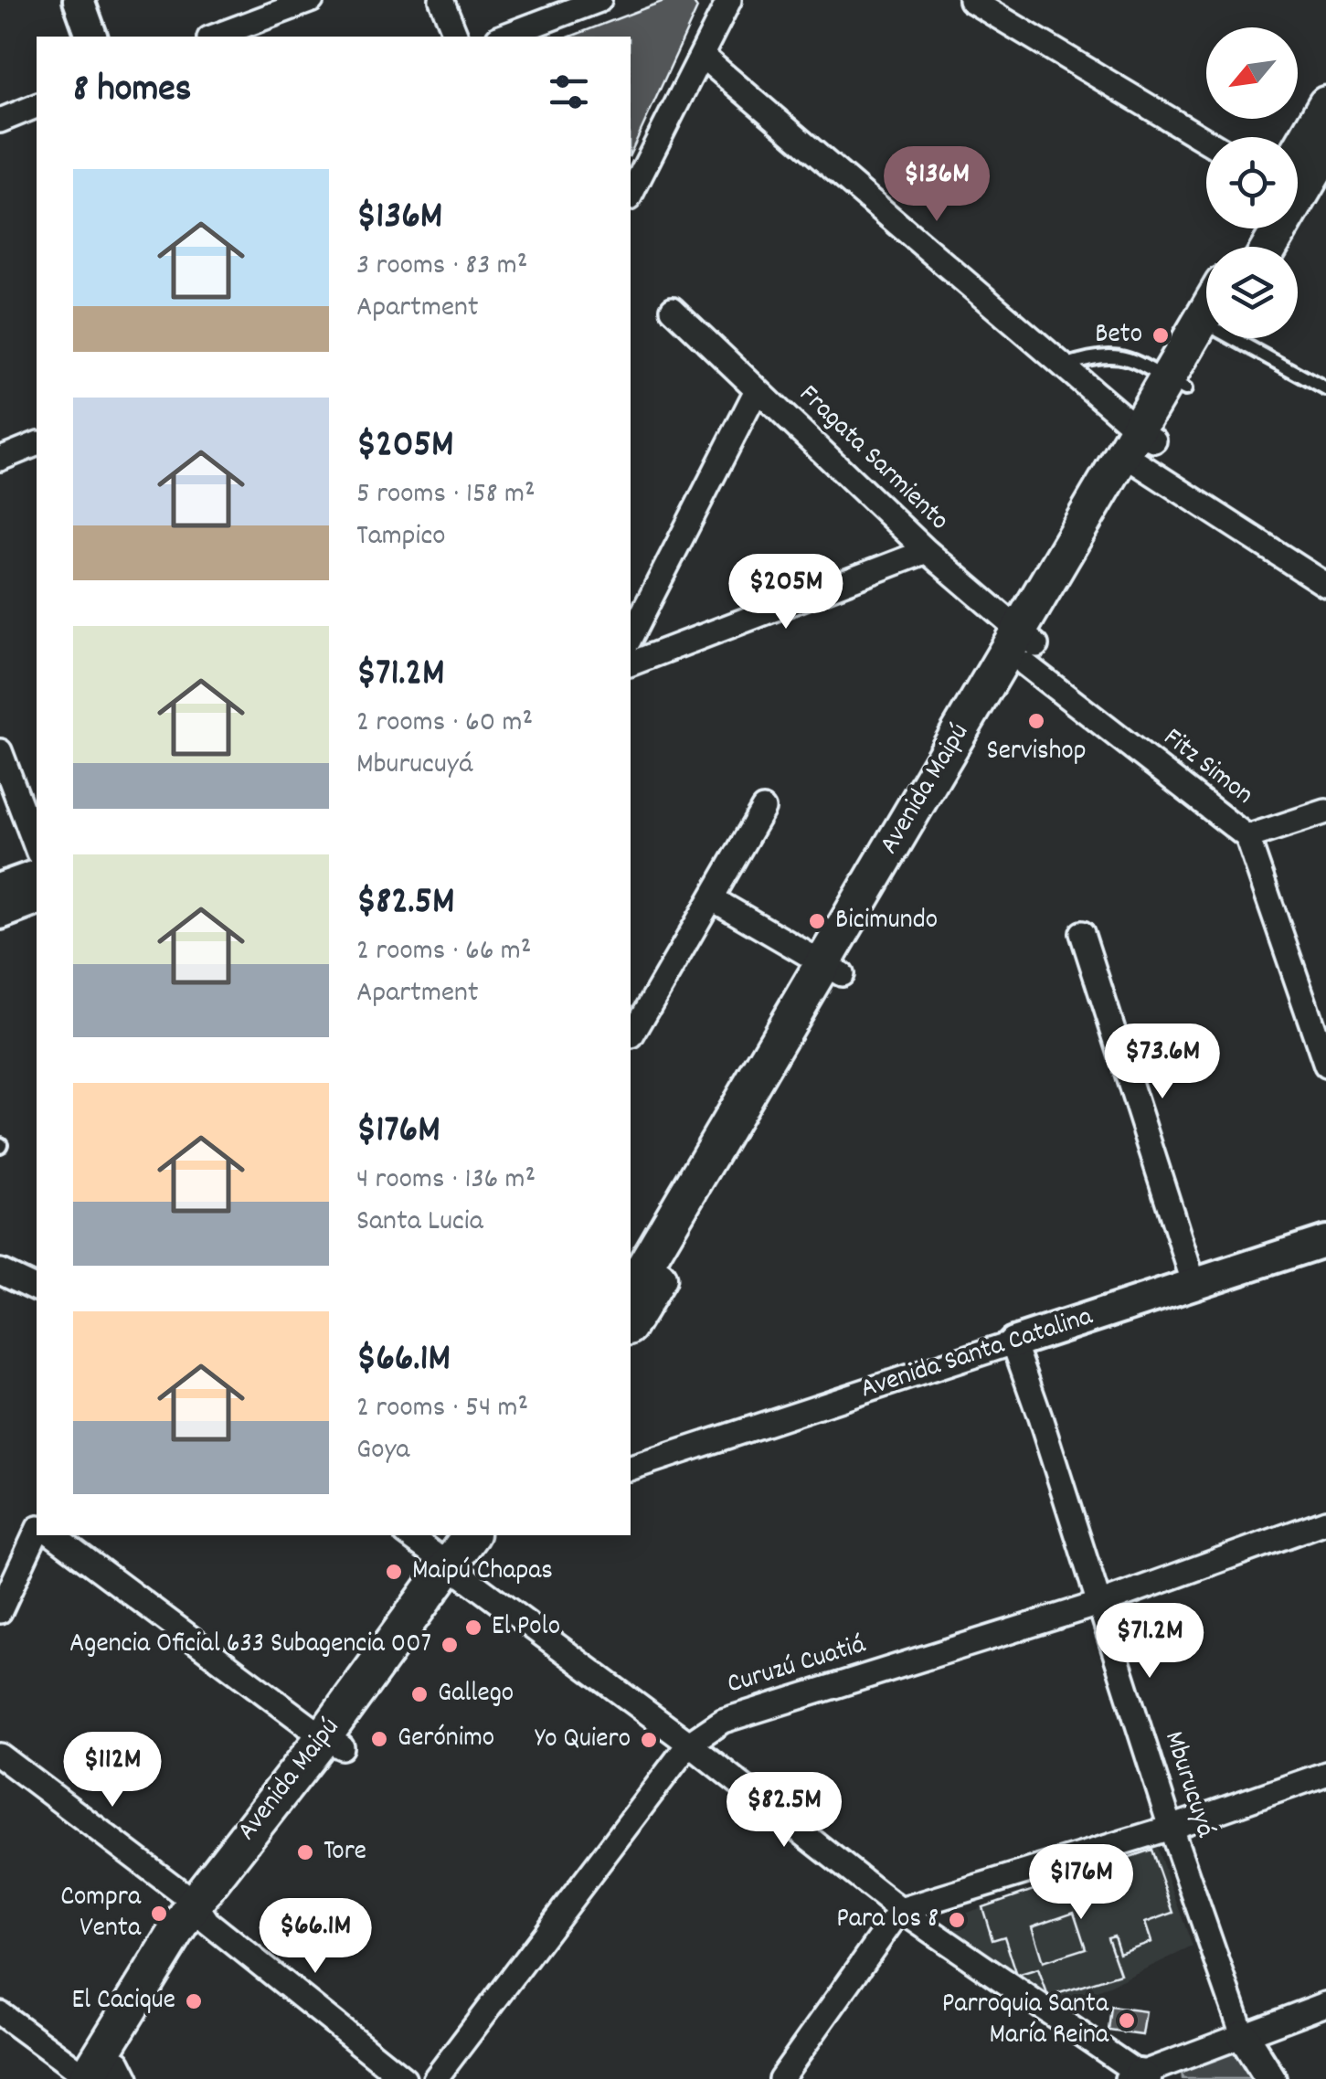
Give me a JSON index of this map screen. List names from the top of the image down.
{
  "streets": {
    "main road": ["Avenida Maipú"],
    "street": [
      "Fragata Sarmiento",
      "Fitz Simon",
      "Avenida Santa Catalina",
      "Curuzú Cuatiá",
      "Mburucuyá"
    ]
  },
  "crossings": [
    ["Fragata Sarmiento", "Fitz Simon"],
    ["Fragata Sarmiento", "Avenida Maipú"],
    ["Fitz Simon", "Avenida Maipú"],
    ["Avenida Santa Catalina", "Mburucuyá"],
    ["Curuzú Cuatiá", "Mburucuyá"]
  ],
  "places": [
    "Beto",
    "Servishop",
    "Bicimundo",
    "Maipú Chapas",
    "El Polo",
    "Agencia Oficial 633 Subagencia 007",
    "Gallego",
    "Gerónimo",
    "Yo Quiero",
    "Tore",
    "Compra Venta",
    "Para los 8",
    "El Cacique",
    "Parroquia Santa María Reina"
  ],
  "north": "bottom left",
  "page": {
    "heading": "8 homes",
    "price": [
      "$136M",
      "$205M",
      "$73.6M",
      "$71.2M",
      "$112M",
      "$82.5M",
      "$176M",
      "$66.1M"
    ],
    "list": [
      {
        "name": "$136M",
        "note": "3 rooms · 83 m² · Apartment"
      },
      {
        "name": "$205M",
        "note": "5 rooms · 158 m² · Tampico"
      },
      {
        "name": "$71.2M",
        "note": "2 rooms · 60 m² · Mburucuyá"
      },
      {
        "name": "$82.5M",
        "note": "2 rooms · 66 m² · Apartment"
      },
      {
        "name": "$176M",
        "note": "4 rooms · 136 m² · Santa Lucia"
      },
      {
        "name": "$66.1M",
        "note": "2 rooms · 54 m² · Goya"
      }
    ]
  }
}
